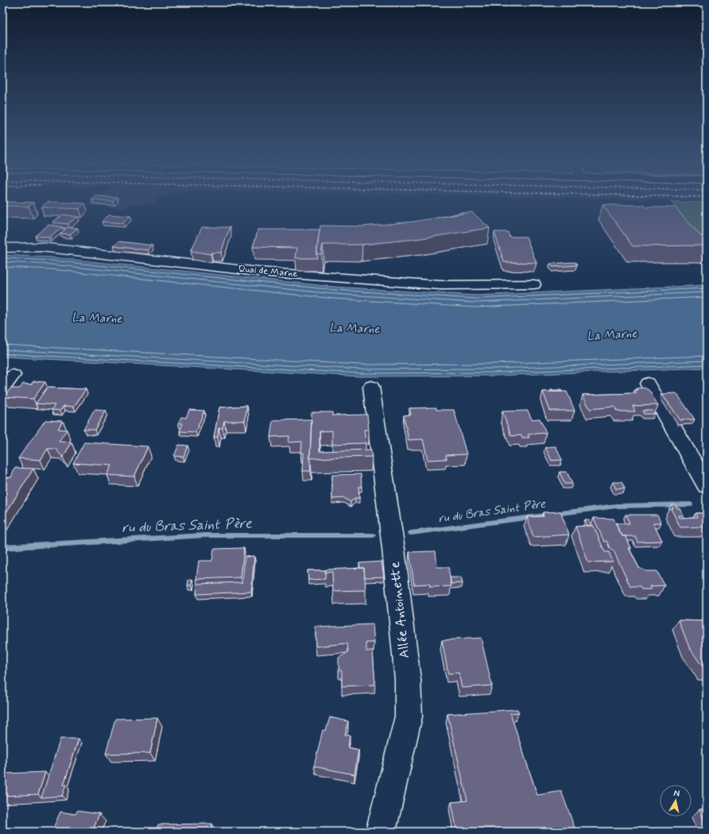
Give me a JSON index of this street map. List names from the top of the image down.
{
  "streets": {
    "street": ["Quai de Marne", "Allée Antoinette"]
  },
  "water": ["La Marne", "ru du Bras Saint Père"],
  "north": "top"
}
